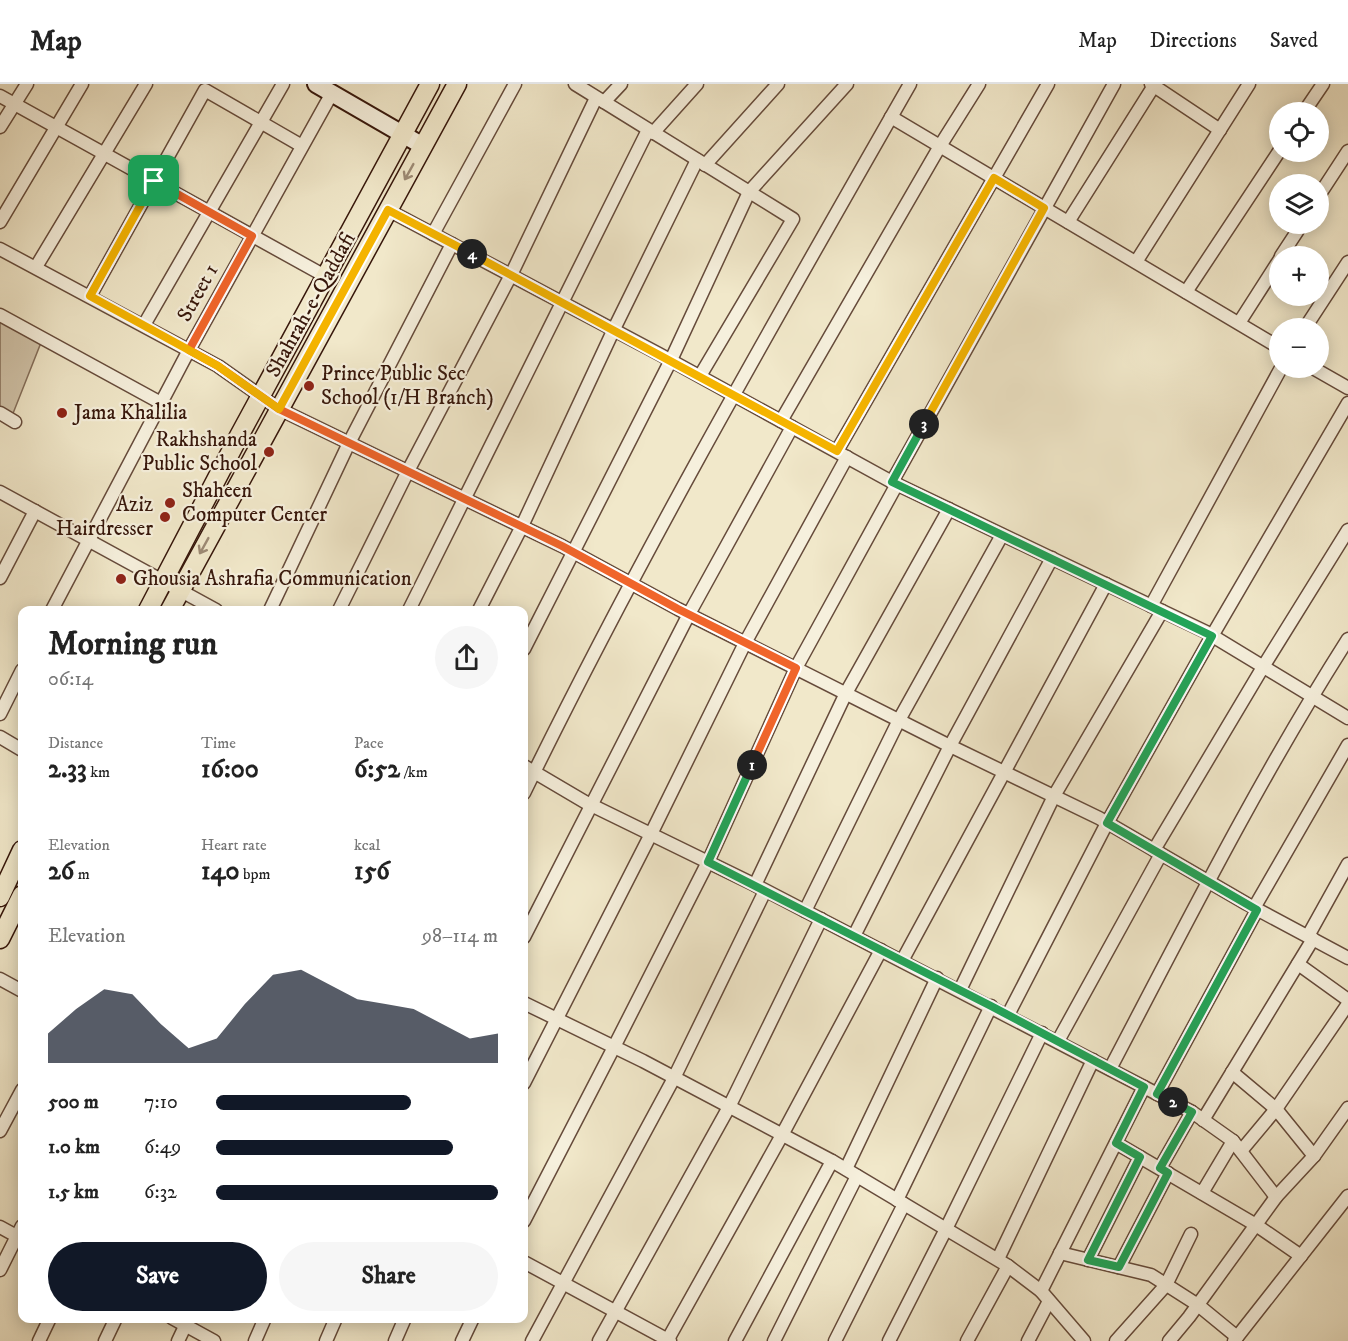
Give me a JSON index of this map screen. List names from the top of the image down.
{
  "streets": {
    "main road": ["Shahrah-e-Qaddafi"],
    "street": ["Street 1"]
  },
  "places": [
    "Prince Public Sec School (1/H Branch)",
    "Jama Khalilia",
    "Rakhshanda Public School",
    "Shaheen Computer Center",
    "Aziz Hairdresser",
    "Ghousia Ashrafia Communication"
  ],
  "page": {
    "header": "Map",
    "nav": ["Map", "Directions", "Saved"],
    "map_buttons": ["+", "−"],
    "pins": [
      "4",
      "3",
      "1",
      "2"
    ],
    "heading": ["Morning run", "06:14"],
    "stats": [
      ["Distance", "2.33 km"],
      ["Time", "16:00"],
      ["Pace", "6:52 /km"],
      ["Elevation", "26 m"],
      ["Heart rate", "140 bpm"],
      ["kcal", "156"]
    ],
    "chart": ["Elevation", "98–114 m"],
    "list": [
      {
        "name": "500 m",
        "note": "7:10"
      },
      {
        "name": "1.0 km",
        "note": "6:49"
      },
      {
        "name": "1.5 km",
        "note": "6:32"
      }
    ],
    "buttons": ["Save", "Share"]
  }
}
